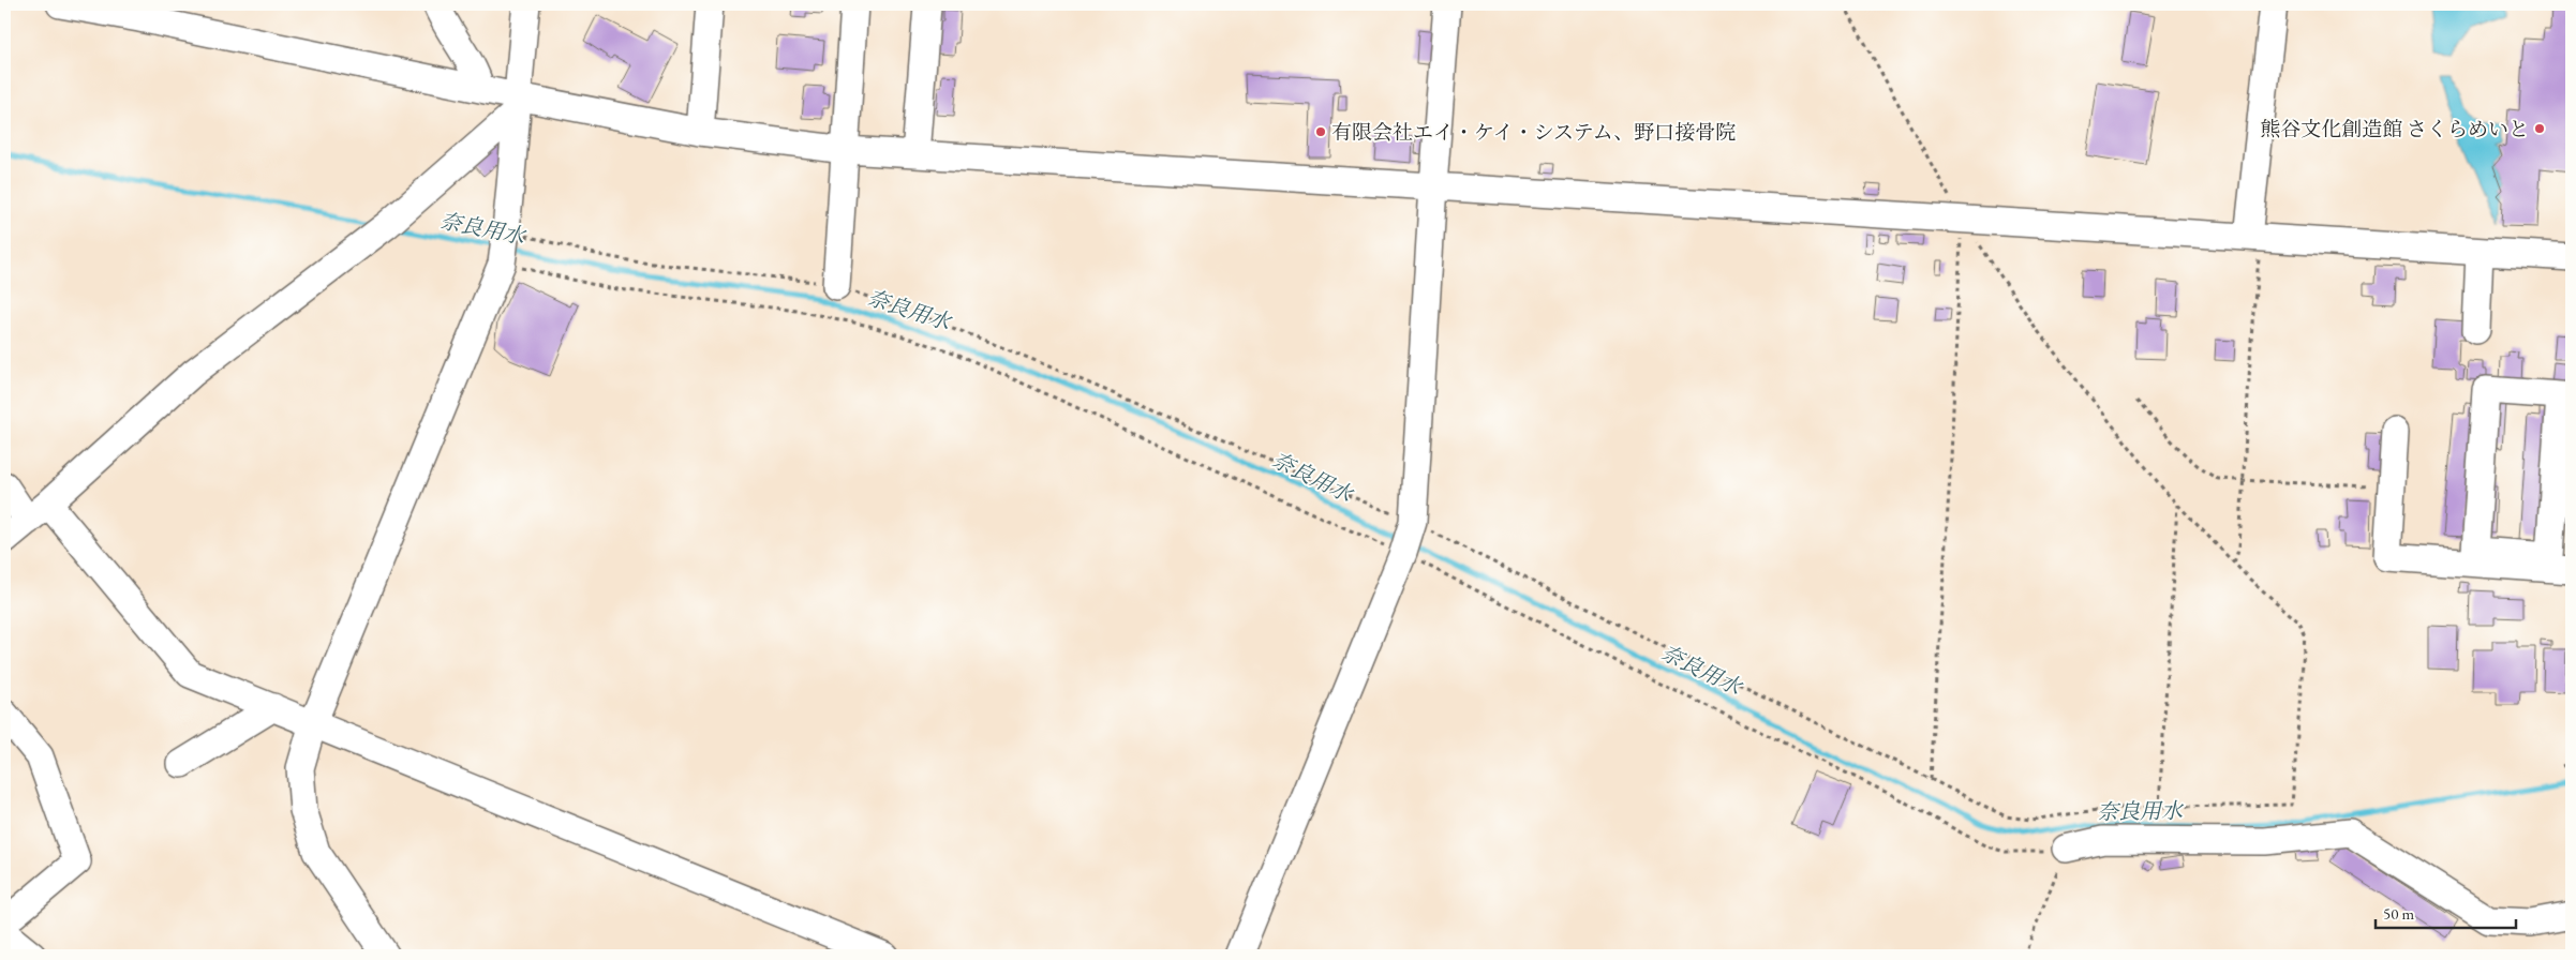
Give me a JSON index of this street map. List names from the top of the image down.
{
  "water": ["奈良用水"],
  "places": ["熊谷文化創造館 さくらめいと", "有限会社エイ・ケイ・システム、野口接骨院"],
  "scale_bar": "50 m"
}
